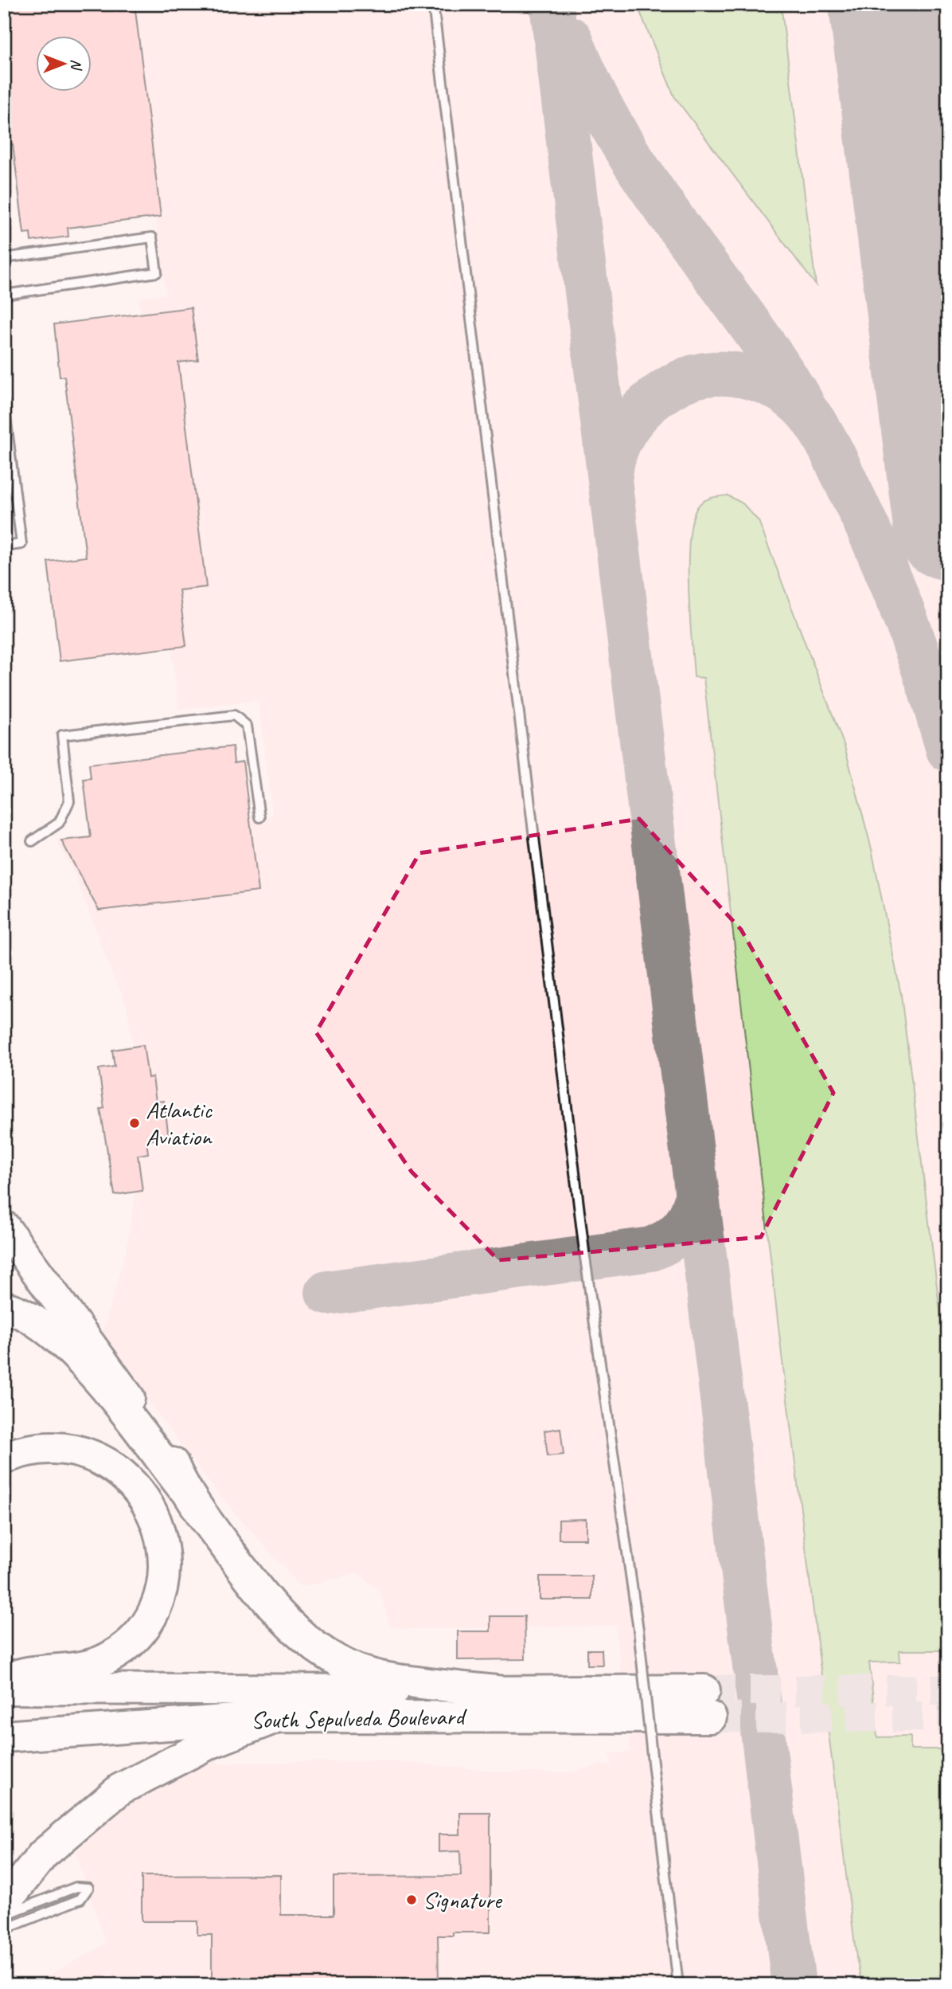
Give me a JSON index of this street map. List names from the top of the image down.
{
  "streets": {
    "highway": ["South Sepulveda Boulevard"]
  },
  "places": ["Atlantic Aviation", "Signature"],
  "north": "right"
}
